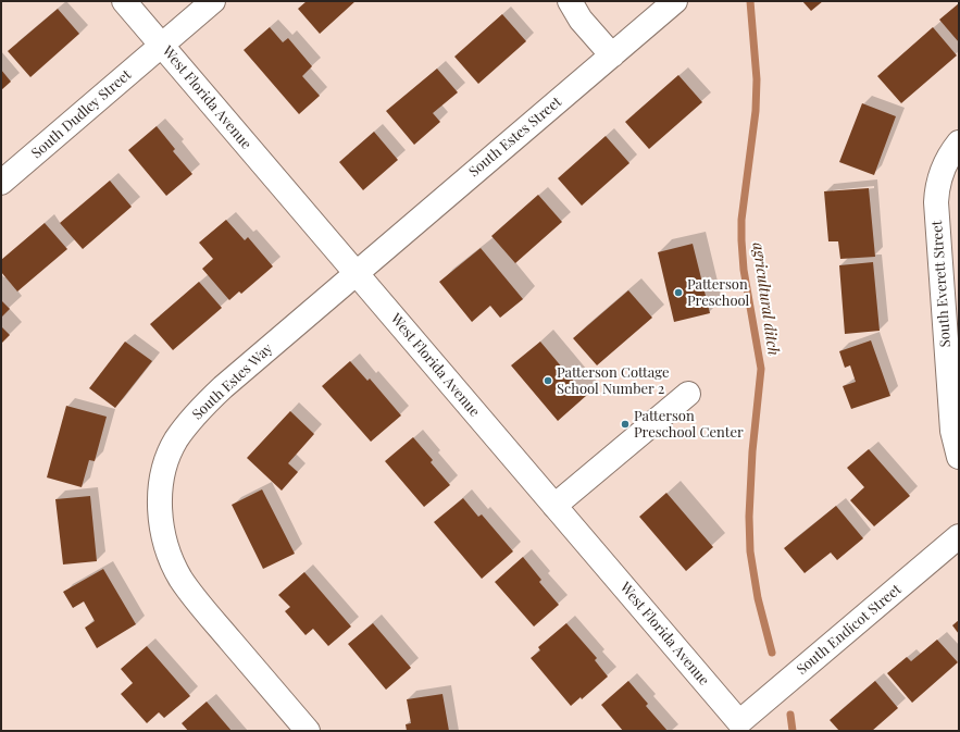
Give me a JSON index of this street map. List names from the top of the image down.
{
  "streets": {
    "street": [
      "West Florida Avenue",
      "South Dudley Street",
      "South Estes Street",
      "South Everett Street",
      "South Estes Way",
      "South Endicot Street"
    ]
  },
  "crossings": [
    ["West Florida Avenue", "South Dudley Street"],
    ["West Florida Avenue", "South Estes Street"],
    ["West Florida Avenue", "South Estes Way"],
    ["West Florida Avenue", "South Endicot Street"],
    ["South Estes Street", "South Estes Way"]
  ],
  "water": ["agricultural ditch"],
  "places": ["Patterson Preschool", "Patterson Cottage School Number 2", "Patterson Preschool Center"]
}
